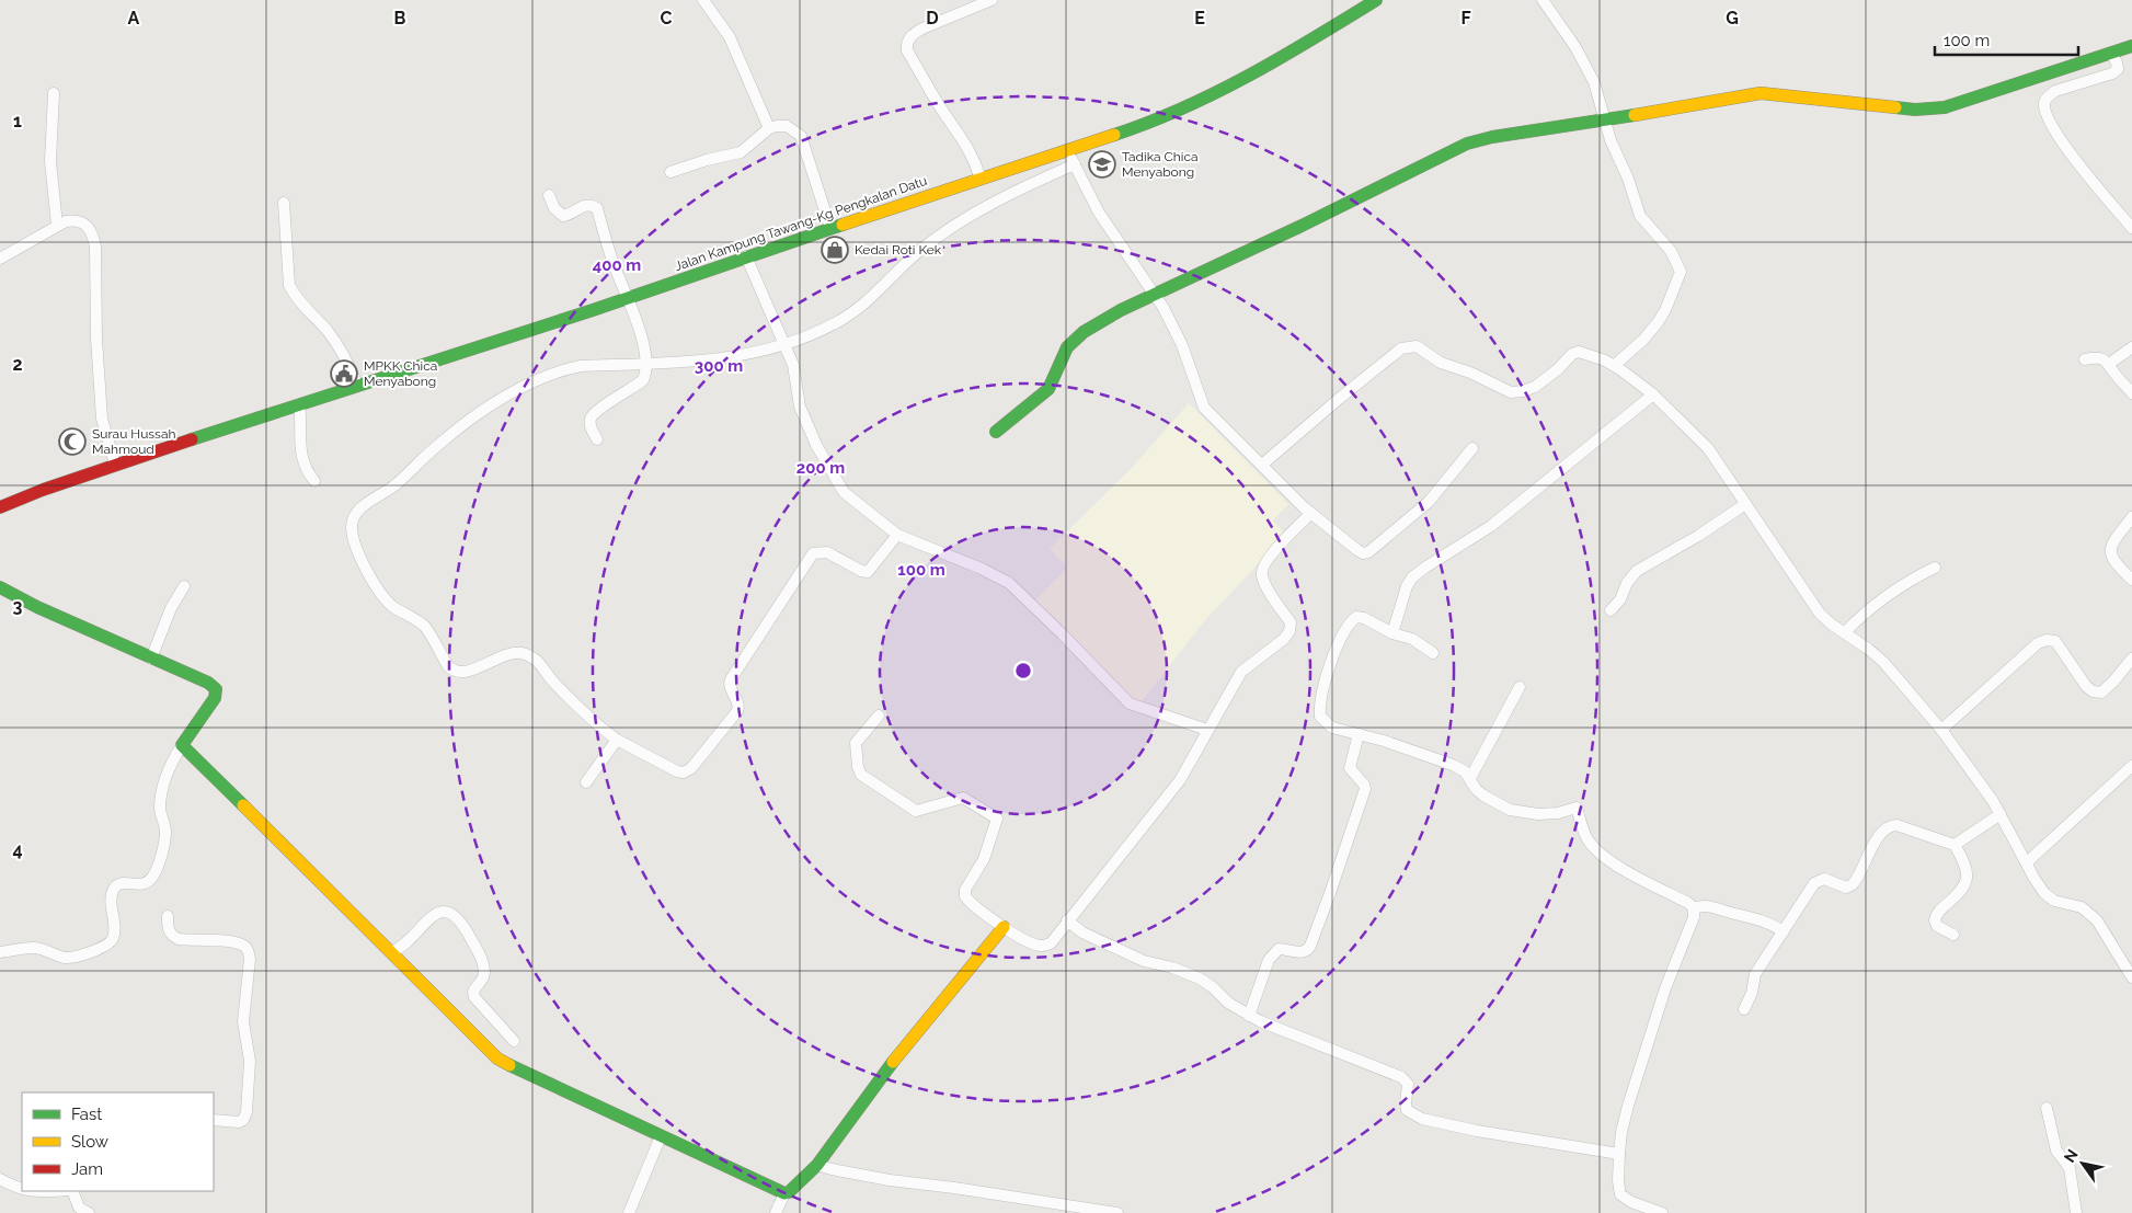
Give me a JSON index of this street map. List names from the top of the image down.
{
  "streets": {
    "street": ["Jalan Kampung Tawang-Kg Pengkalan Datu"]
  },
  "places": {
    "school or university": ["Tadika Chica Menyabong"],
    "shop": ["Kedai Roti Kek"],
    "public building": ["MPKK Chica Menyabong"],
    "mosque": ["Surau Hussah Mahmoud"]
  },
  "legend": ["Fast", "Slow", "Jam"],
  "scale_bar": "100 m",
  "north": "top left",
  "grid": {
    "columns": [
      "A",
      "B",
      "C",
      "D",
      "E",
      "F",
      "G"
    ],
    "rows": [
      "1",
      "2",
      "3",
      "4"
    ]
  },
  "rings": [
    "400 m",
    "300 m",
    "200 m",
    "100 m"
  ]
}
